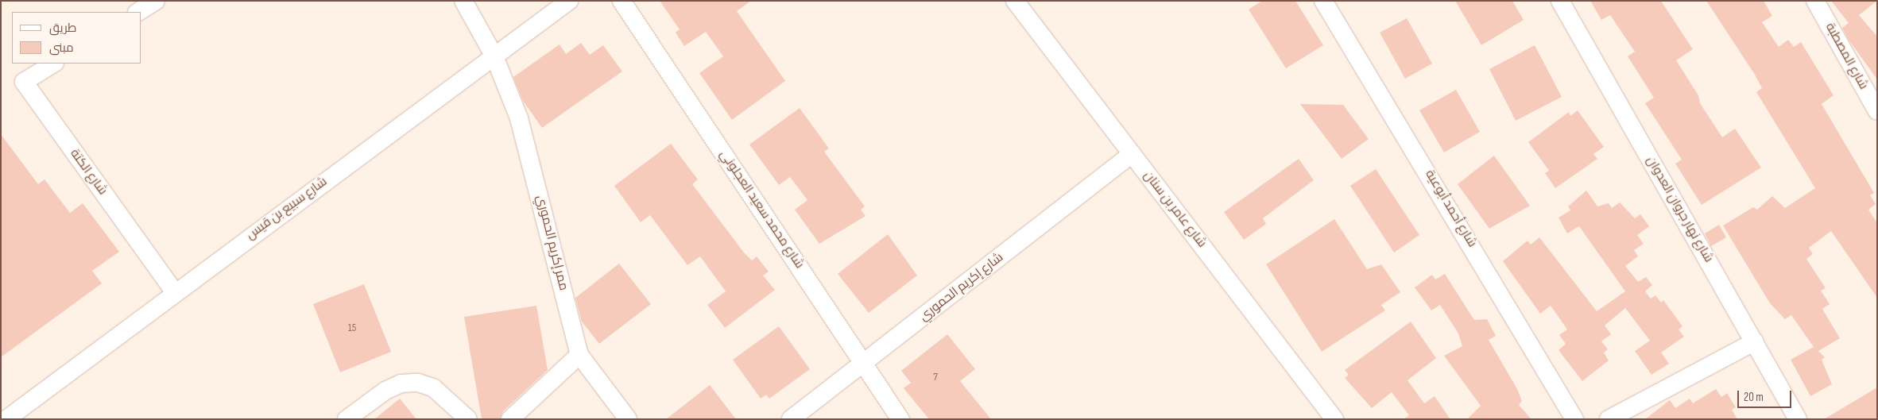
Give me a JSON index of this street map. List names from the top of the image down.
{
  "streets": {
    "street": [
      "شارع المصطبة",
      "شارع الكتة",
      "شارع سبيع بن قيس",
      "شارع أحمد أبوعية",
      "شارع محمد سعيد العجلوني",
      "شارع عامر بن سنان",
      "شارع نهار جروان العدوان",
      "ممر إكريم الحموري",
      "شارع إكريم الحموري"
    ]
  },
  "crossings": [
    ["شارع الكتة", "شارع سبيع بن قيس"],
    ["شارع سبيع بن قيس", "ممر إكريم الحموري"],
    ["شارع محمد سعيد العجلوني", "شارع إكريم الحموري"],
    ["شارع عامر بن سنان", "شارع إكريم الحموري"]
  ],
  "house_numbers": ["15", "7"],
  "legend": ["طريق", "مبنى"],
  "scale_bar": "20 m"
}
